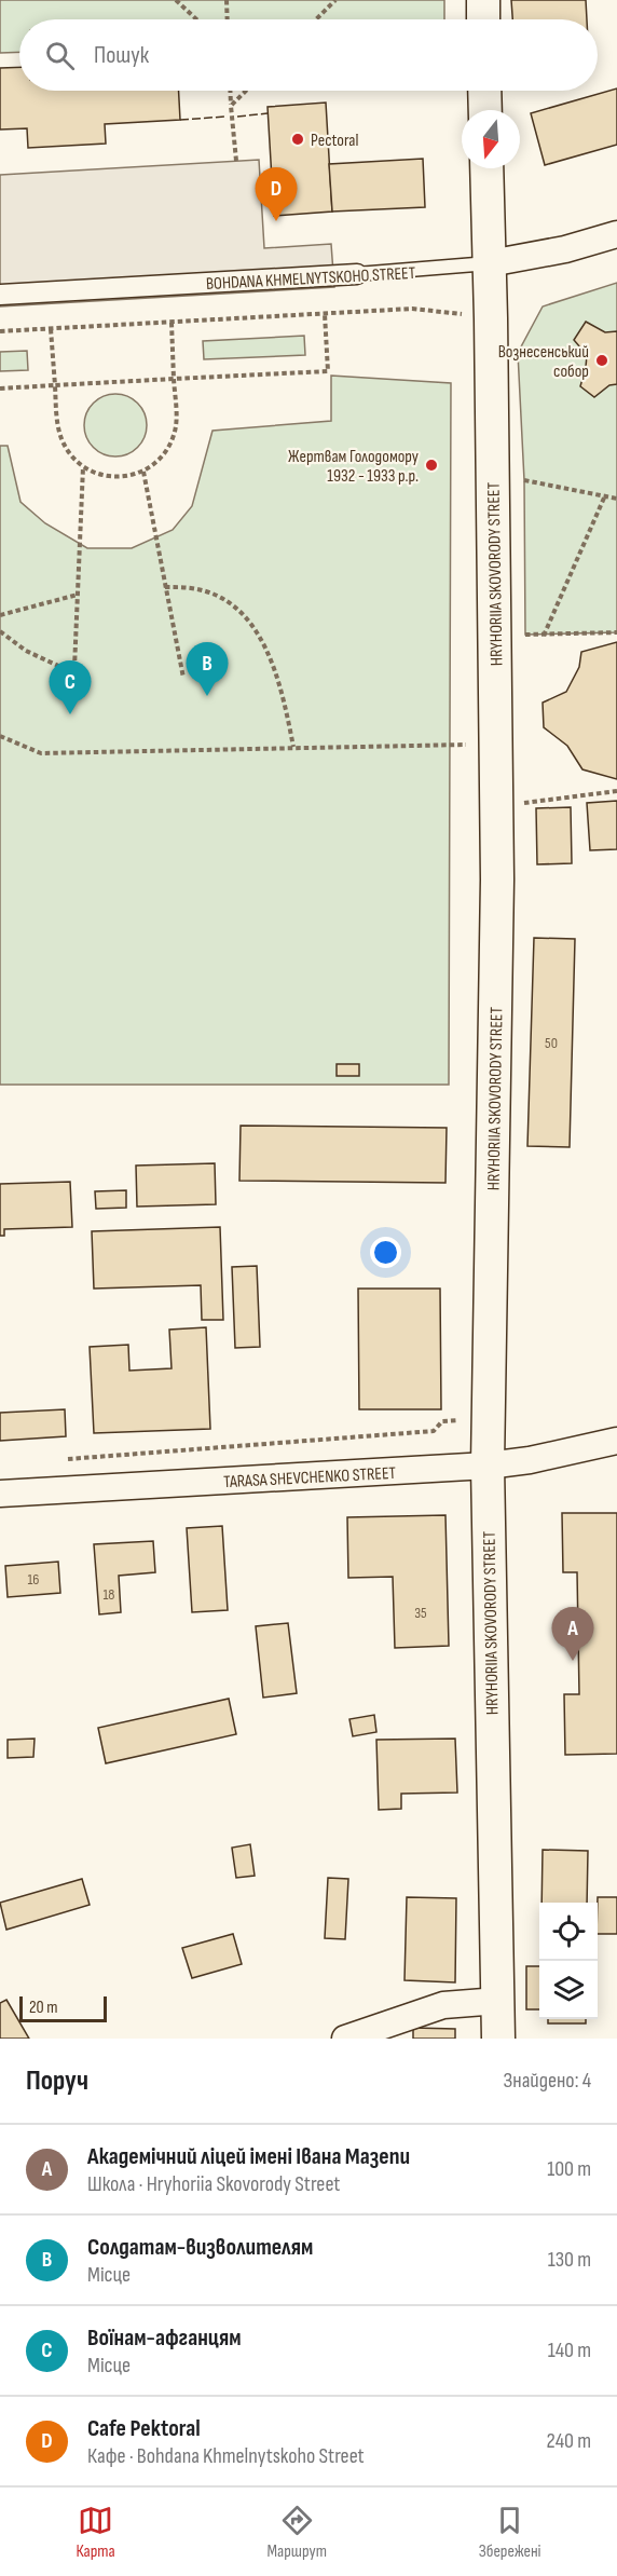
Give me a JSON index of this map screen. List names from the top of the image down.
{
  "streets": {
    "street": ["BOHDANA KHMELNYTSKOHO STREET", "HRYHORIIA SKOVORODY STREET", "TARASA SHEVCHENKO STREET"]
  },
  "crossings": [
    ["BOHDANA KHMELNYTSKOHO STREET", "HRYHORIIA SKOVORODY STREET"],
    ["HRYHORIIA SKOVORODY STREET", "TARASA SHEVCHENKO STREET"]
  ],
  "places": ["Pectoral", "Вознесенський собор", "Жертвам Голодомору 1932 - 1933 р.р."],
  "house_numbers": [
    "50",
    "16",
    "18",
    "35"
  ],
  "scale_bar": "20 m",
  "north": "bottom",
  "page": {
    "search": "Пошук",
    "pins": [
      "D",
      "B",
      "C",
      "A"
    ],
    "scale": "20 m",
    "heading": ["Поруч", "Знайдено: 4"],
    "list": [
      {
        "mark": "A",
        "name": "Академічний ліцей імені Івана Мазепи",
        "note": "Школа · Hryhoriia Skovorody Street",
        "value": "100 m"
      },
      {
        "mark": "B",
        "name": "Солдатам-визволителям",
        "note": "Місце",
        "value": "130 m"
      },
      {
        "mark": "C",
        "name": "Воїнам-афганцям",
        "note": "Місце",
        "value": "140 m"
      },
      {
        "mark": "D",
        "name": "Cafe Pektoral",
        "note": "Кафе · Bohdana Khmelnytskoho Street",
        "value": "240 m"
      }
    ],
    "nav": ["Карта", "Маршрут", "Збережені"]
  }
}
